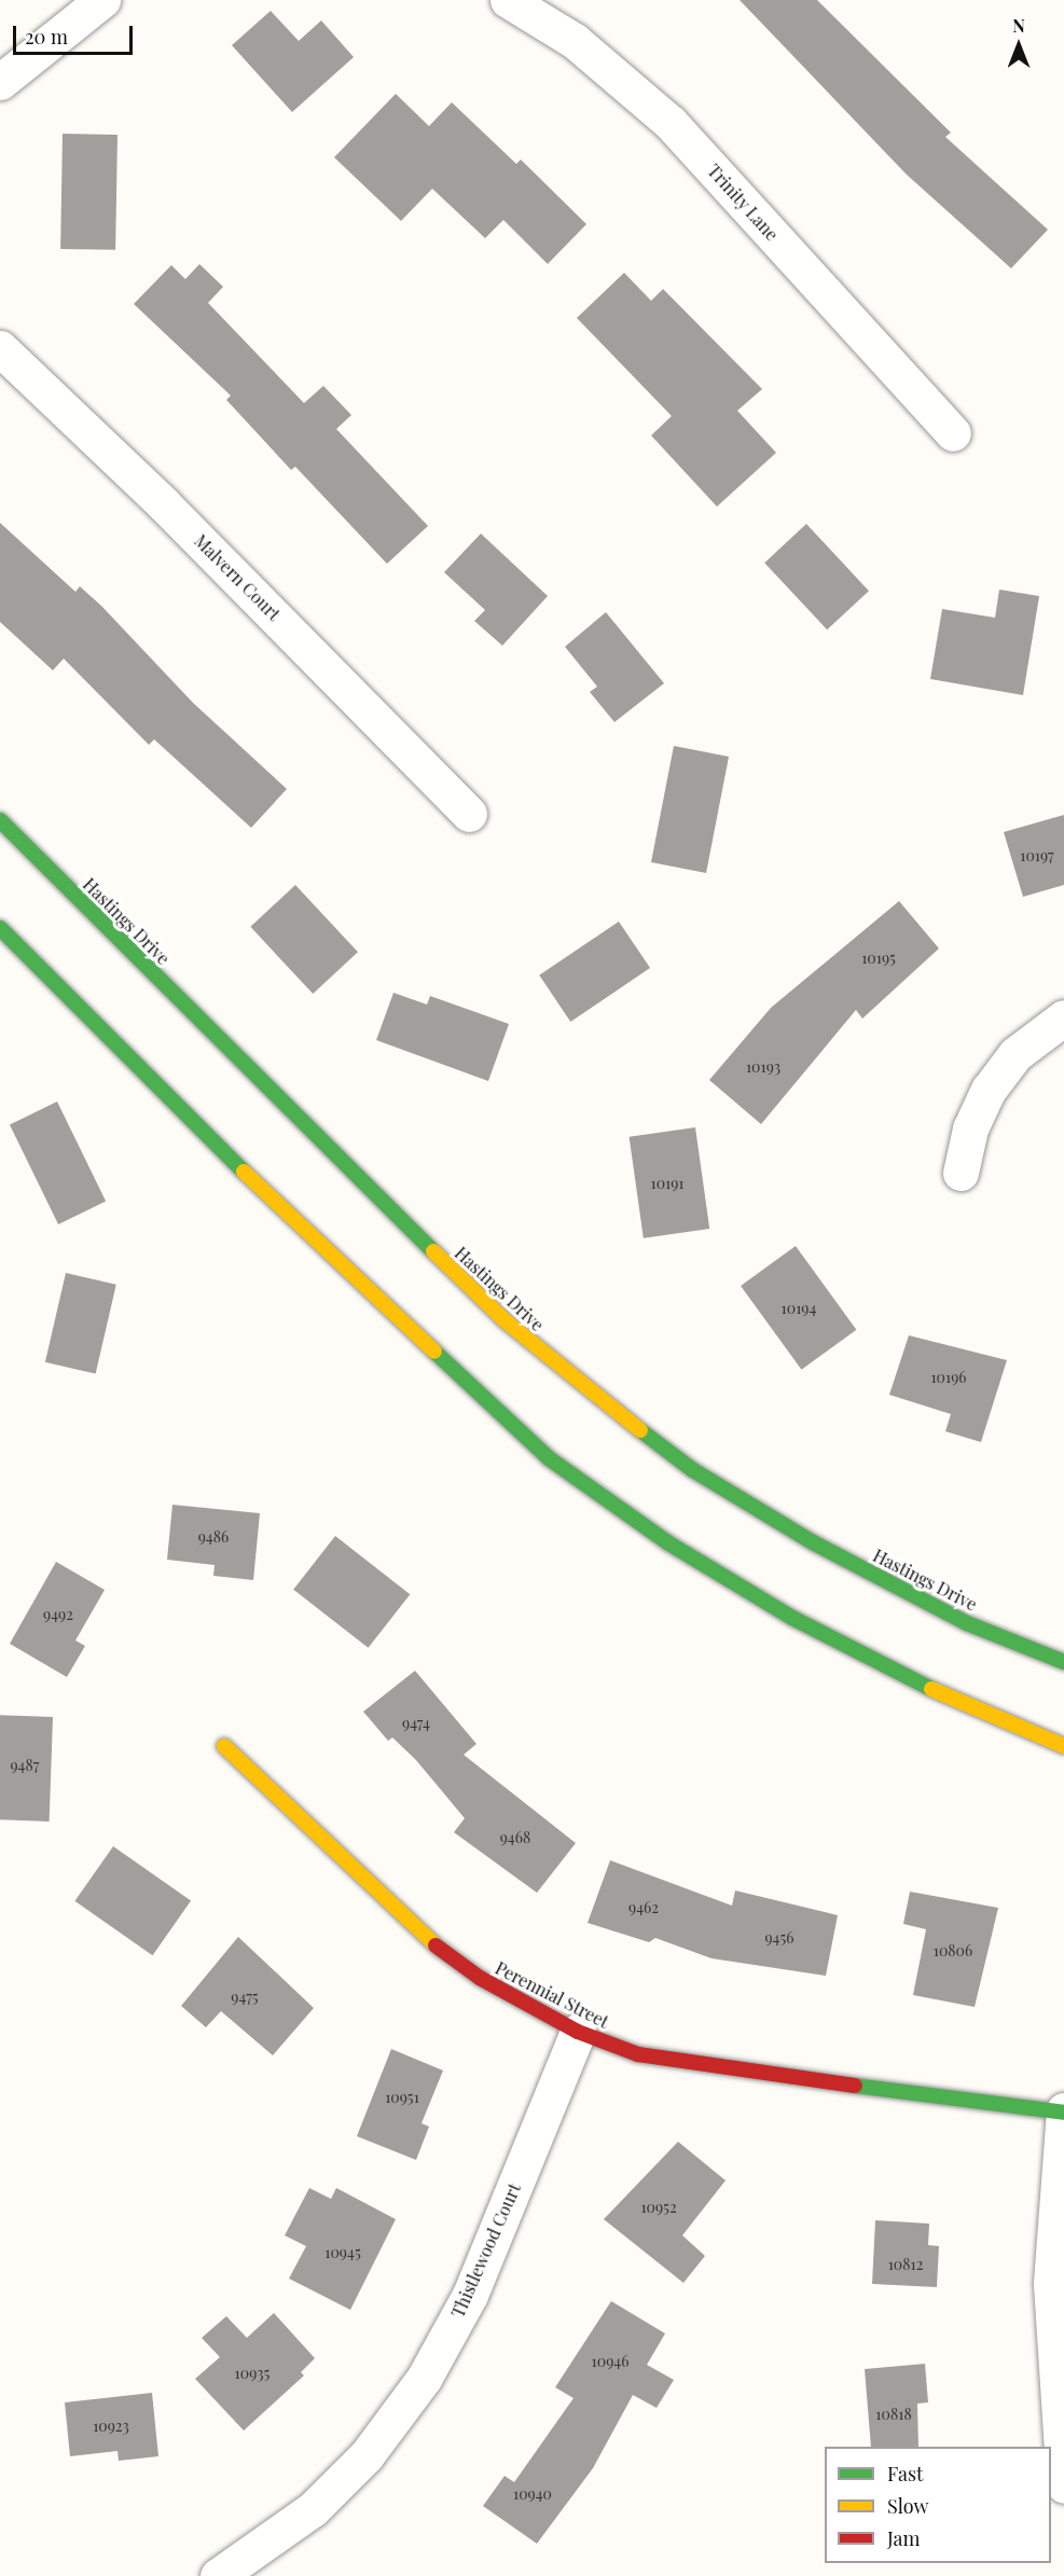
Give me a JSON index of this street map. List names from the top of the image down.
{
  "streets": {
    "street": [
      "Trinity Lane",
      "Malvern Court",
      "Hastings Drive",
      "Perennial Street",
      "Thistlewood Court"
    ]
  },
  "crossings": [
    ["Perennial Street", "Thistlewood Court"]
  ],
  "house_numbers": [
    "10197",
    "10195",
    "10193",
    "10191",
    "10194",
    "10196",
    "9486",
    "9492",
    "9474",
    "9487",
    "9468",
    "9462",
    "9456",
    "10806",
    "9475",
    "10951",
    "10952",
    "10945",
    "10812",
    "10946",
    "10935",
    "10818",
    "10923",
    "10940"
  ],
  "legend": ["Fast", "Slow", "Jam"],
  "scale_bar": "20 m",
  "north": "top"
}
